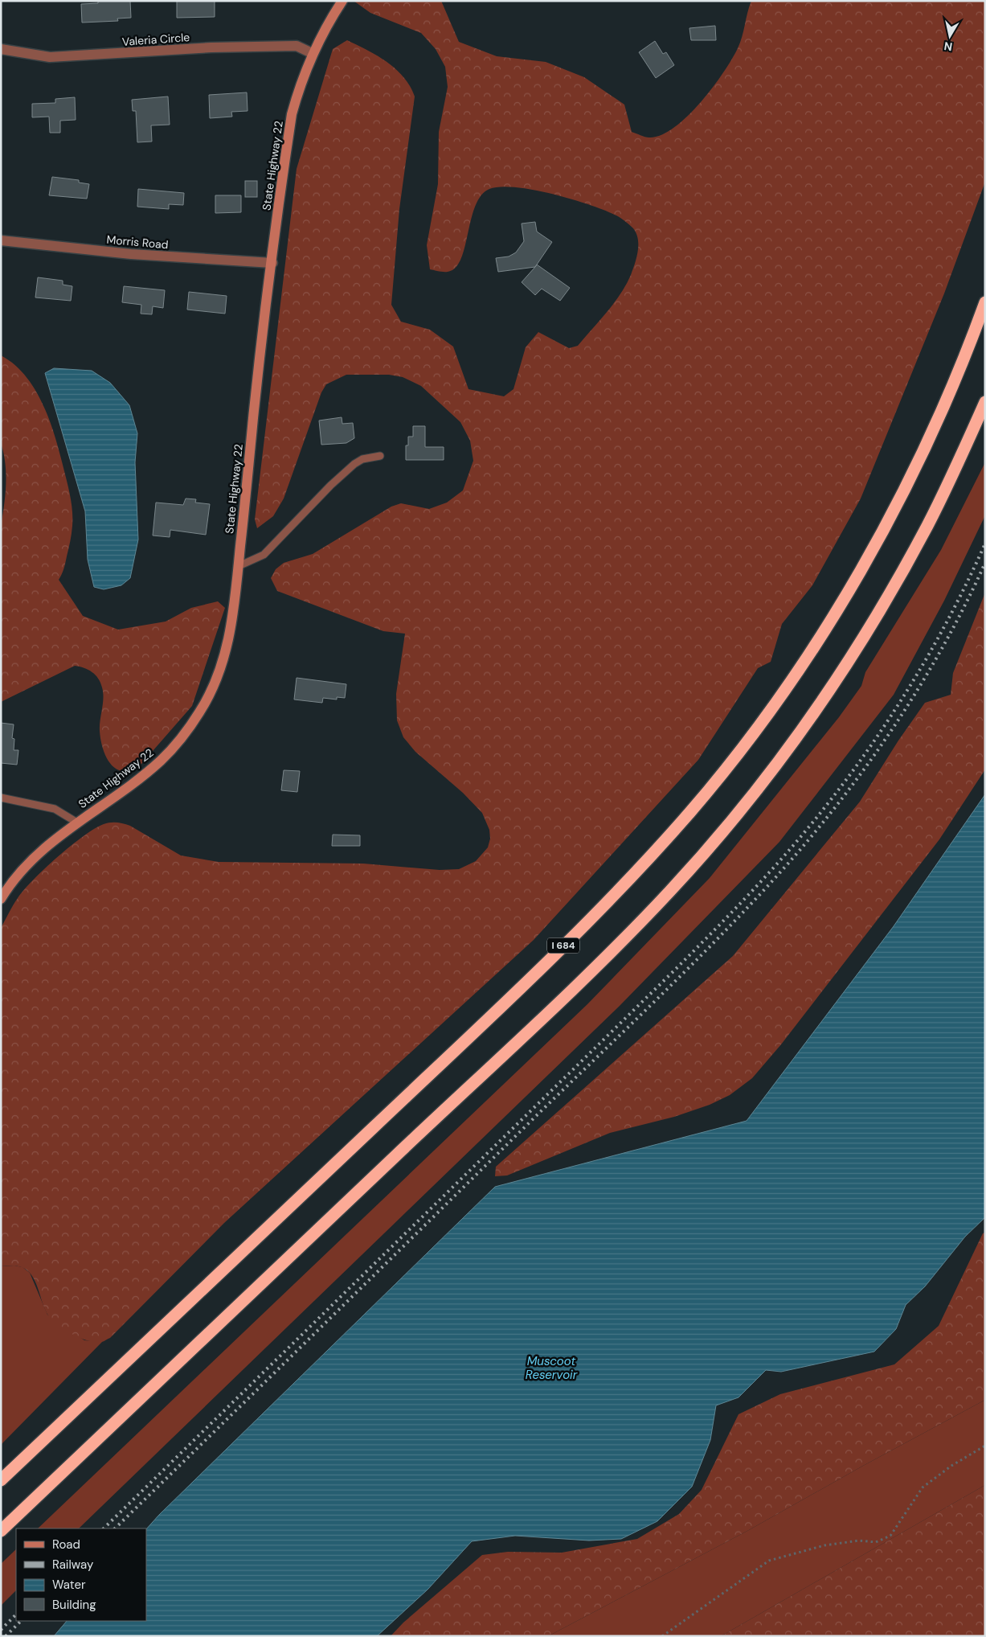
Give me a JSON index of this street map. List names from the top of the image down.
{
  "streets": {
    "highway": ["I 684"],
    "main road": ["State Highway 22"],
    "street": ["Valeria Circle", "Morris Road"]
  },
  "crossings": [
    ["Valeria Circle", "State Highway 22"],
    ["State Highway 22", "Morris Road"]
  ],
  "water": ["Muscoot Reservoir"],
  "legend": [
    "Road",
    "Railway",
    "Water",
    "Building"
  ],
  "north": "bottom"
}
